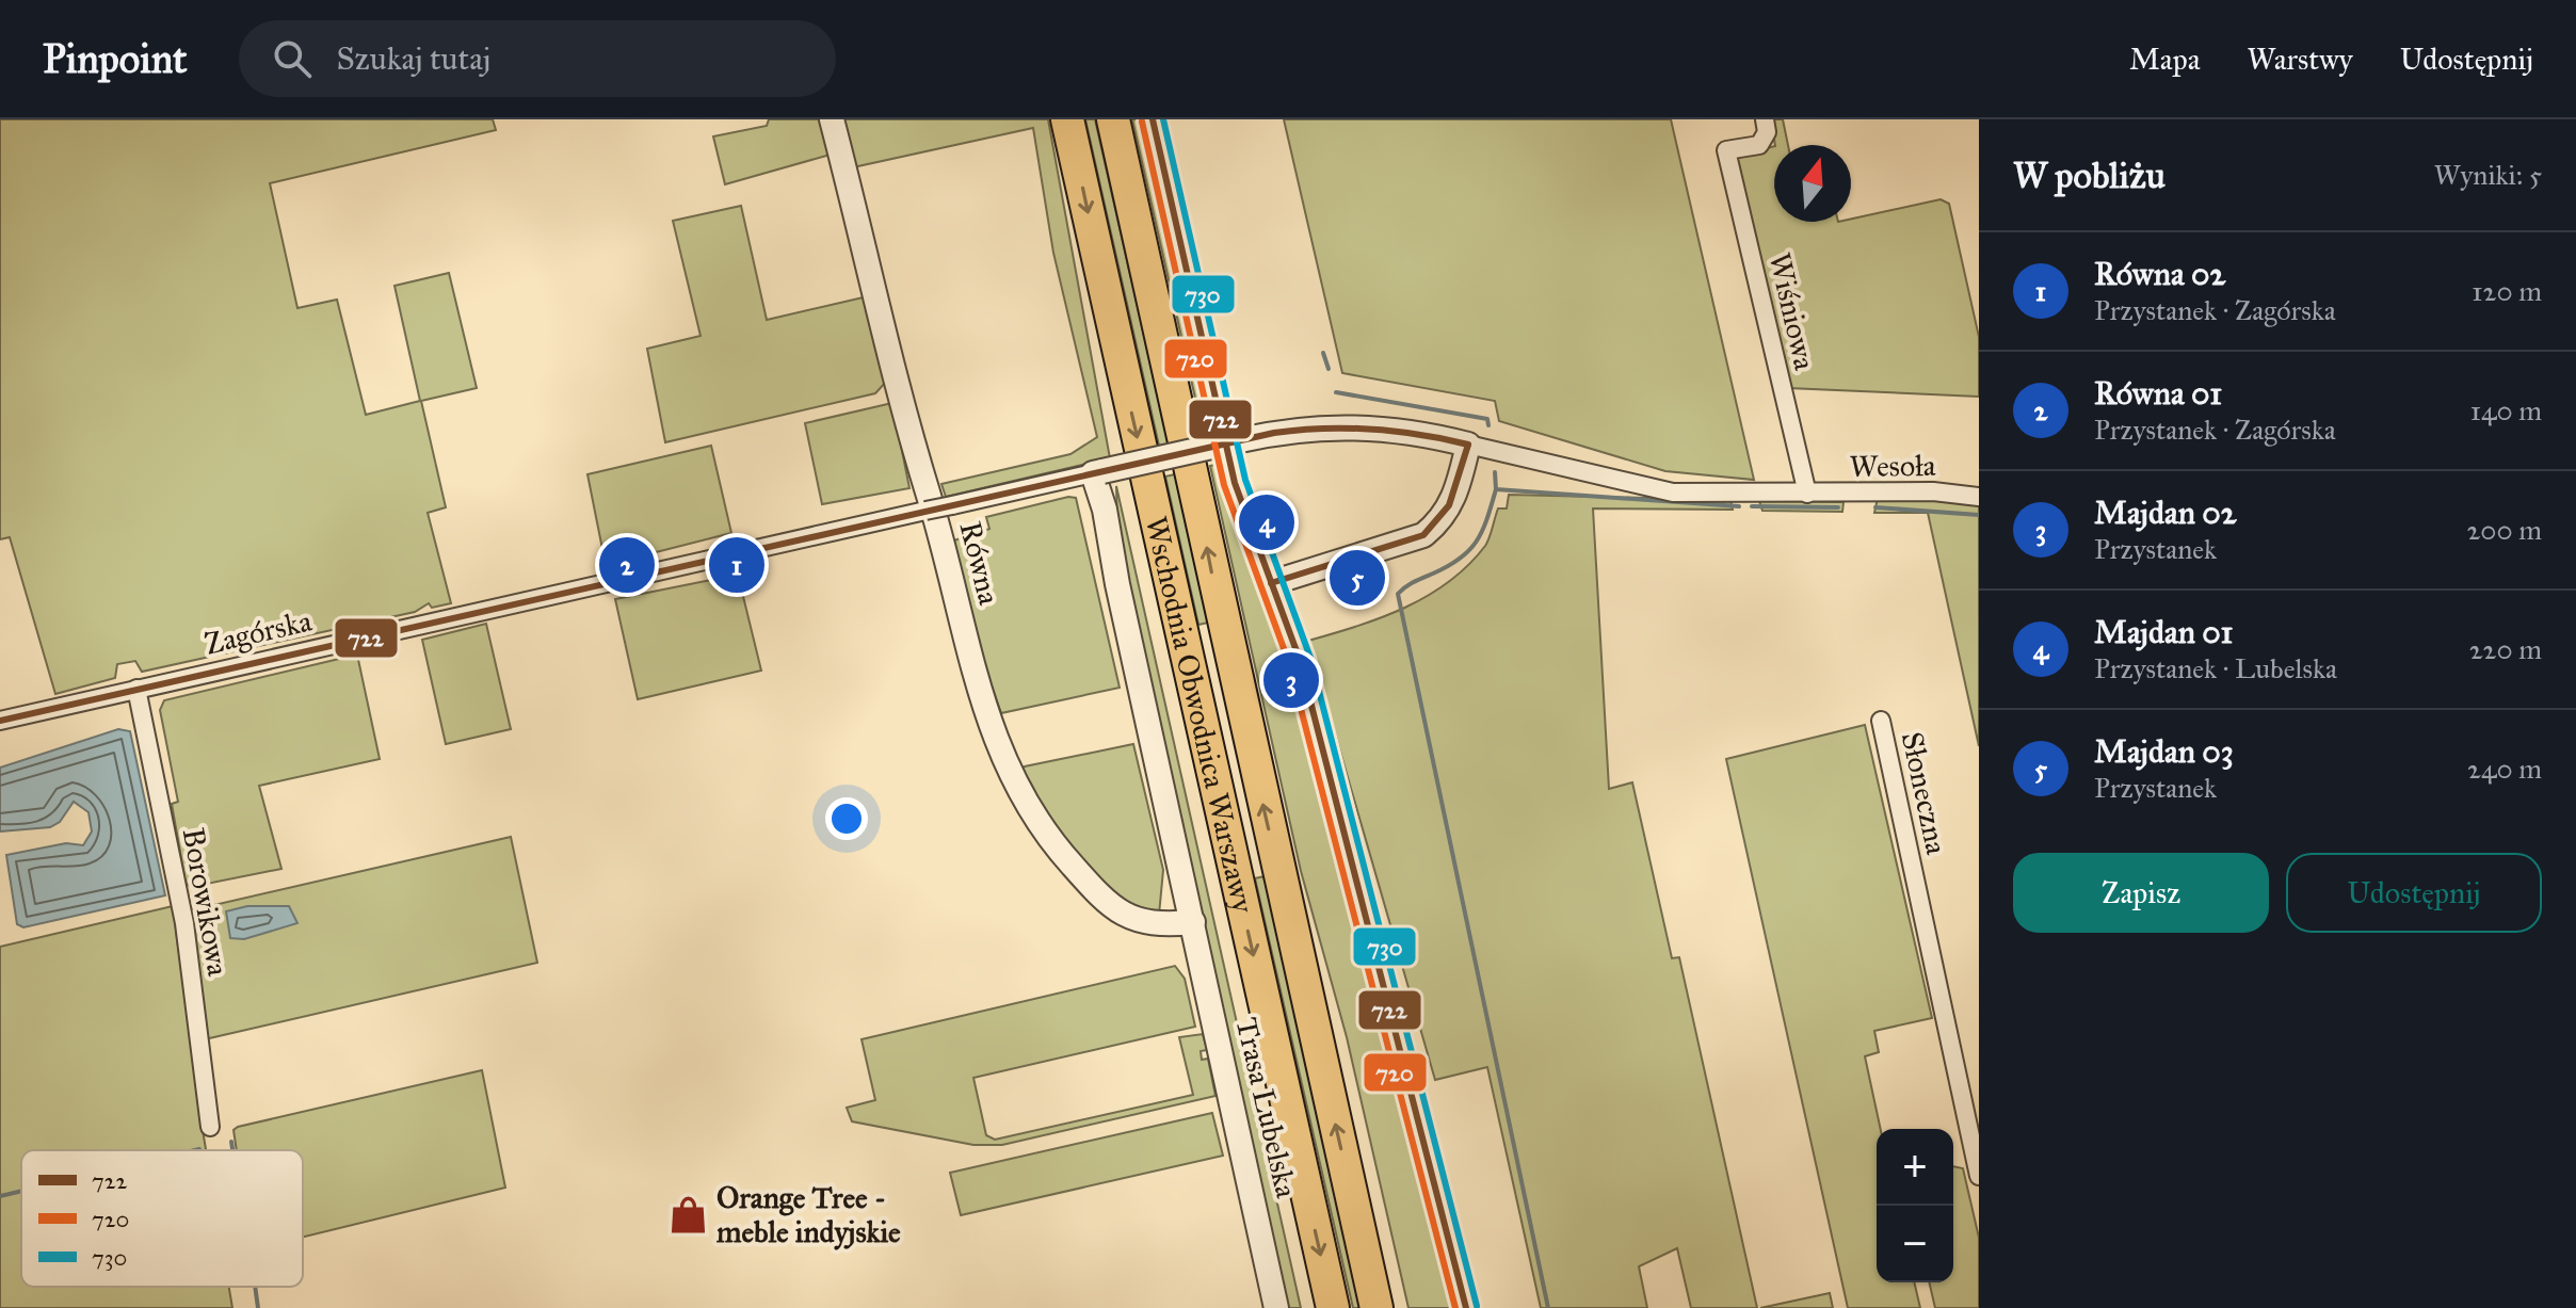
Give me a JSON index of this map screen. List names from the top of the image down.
{
  "streets": {
    "highway": ["Wschodnia Obwodnica Warszawy"],
    "street": [
      "Wiśniowa",
      "Wesoła",
      "Równa",
      "Zagórska",
      "Słoneczna",
      "Borowikowa",
      "Trasa Lubelska"
    ]
  },
  "crossings": [
    ["Wiśniowa", "Wesoła"],
    ["Równa", "Trasa Lubelska"],
    ["Zagórska", "Borowikowa"],
    ["Zagórska", "Trasa Lubelska"]
  ],
  "places": {
    "shop": ["Orange Tree - meble indyjskie"]
  },
  "lines": ["transit line 722", "transit line 730", "transit line 720"],
  "legend": ["722", "720", "730"],
  "north": "top",
  "page": {
    "header": "Pinpoint",
    "search": "Szukaj tutaj",
    "nav": ["Mapa", "Warstwy", "Udostępnij"],
    "heading": ["W pobliżu", "Wyniki: 5"],
    "list": [
      {
        "mark": "1",
        "name": "Równa 02",
        "note": "Przystanek · Zagórska",
        "value": "120 m"
      },
      {
        "mark": "2",
        "name": "Równa 01",
        "note": "Przystanek · Zagórska",
        "value": "140 m"
      },
      {
        "mark": "3",
        "name": "Majdan 02",
        "note": "Przystanek",
        "value": "200 m"
      },
      {
        "mark": "4",
        "name": "Majdan 01",
        "note": "Przystanek · Lubelska",
        "value": "220 m"
      },
      {
        "mark": "5",
        "name": "Majdan 03",
        "note": "Przystanek",
        "value": "240 m"
      }
    ],
    "pins": [
      "4",
      "1",
      "2",
      "5",
      "3"
    ],
    "buttons": ["Zapisz", "Udostępnij"],
    "map_buttons": ["+", "−"]
  }
}
